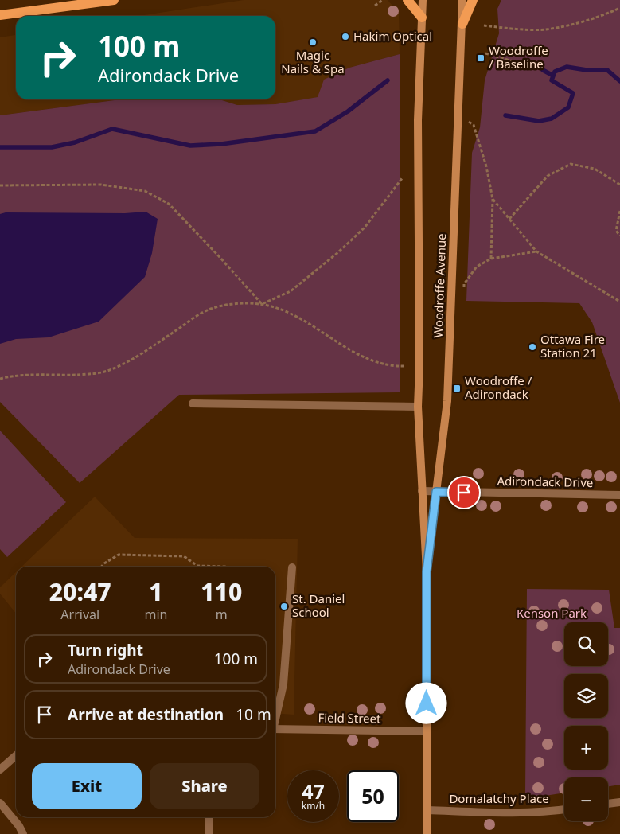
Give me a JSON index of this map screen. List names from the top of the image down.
{
  "streets": {
    "main road": ["Woodroffe Avenue"],
    "street": ["Adirondack Drive", "Field Street", "Domalatchy Place"]
  },
  "crossings": [
    ["Woodroffe Avenue", "Adirondack Drive"],
    ["Woodroffe Avenue", "Field Street"],
    ["Woodroffe Avenue", "Domalatchy Place"]
  ],
  "parks": ["Kenson Park"],
  "places": {
    "other": [
      "Hakim Optical",
      "Magic Nails & Spa",
      "Ottawa Fire Station 21",
      "St. Daniel School"
    ],
    "transit": ["Woodroffe / Baseline", "Woodroffe / Adirondack"]
  },
  "page": {
    "turn": ["100 m", "Adirondack Drive"],
    "eta": [
      "20:47",
      "Arrival",
      "1",
      "min",
      "110",
      "m"
    ],
    "map_buttons": ["+", "−"],
    "list": [
      {
        "name": "Turn right",
        "note": "Adirondack Drive",
        "value": "100 m"
      },
      {
        "name": "Arrive at destination",
        "value": "10 m"
      }
    ],
    "buttons": ["Exit", "Share"],
    "speed": "47 km/h",
    "limit": "50"
  }
}
